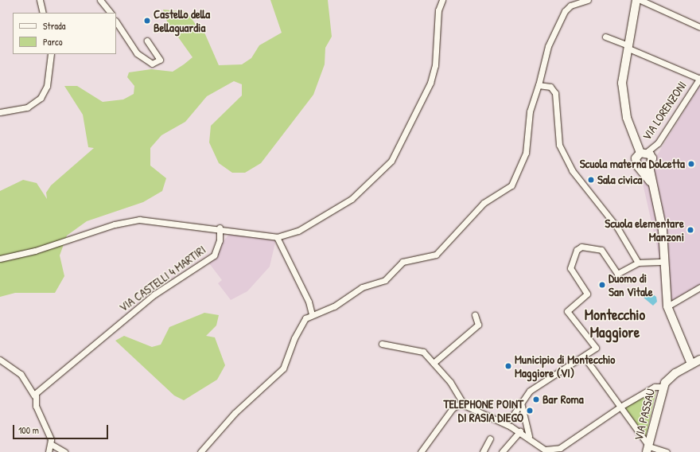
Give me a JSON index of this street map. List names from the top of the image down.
{
  "streets": {
    "street": ["VIA LORENZONI", "VIA CASTELLI 4 MARTIRI", "VIA PASSAU"]
  },
  "districts": ["Montecchio Maggiore"],
  "places": [
    "Castello della Bellaguardia",
    "Scuola materna Dolcetta",
    "Sala civica",
    "Scuola elementare Manzoni",
    "Duomo di San Vitale",
    "Municipio di Montecchio Maggiore (VI)",
    "Bar Roma",
    "TELEPHONE POINT DI RASIA DIEGO"
  ],
  "legend": ["Strada", "Parco"],
  "scale_bar": "100 m"
}
